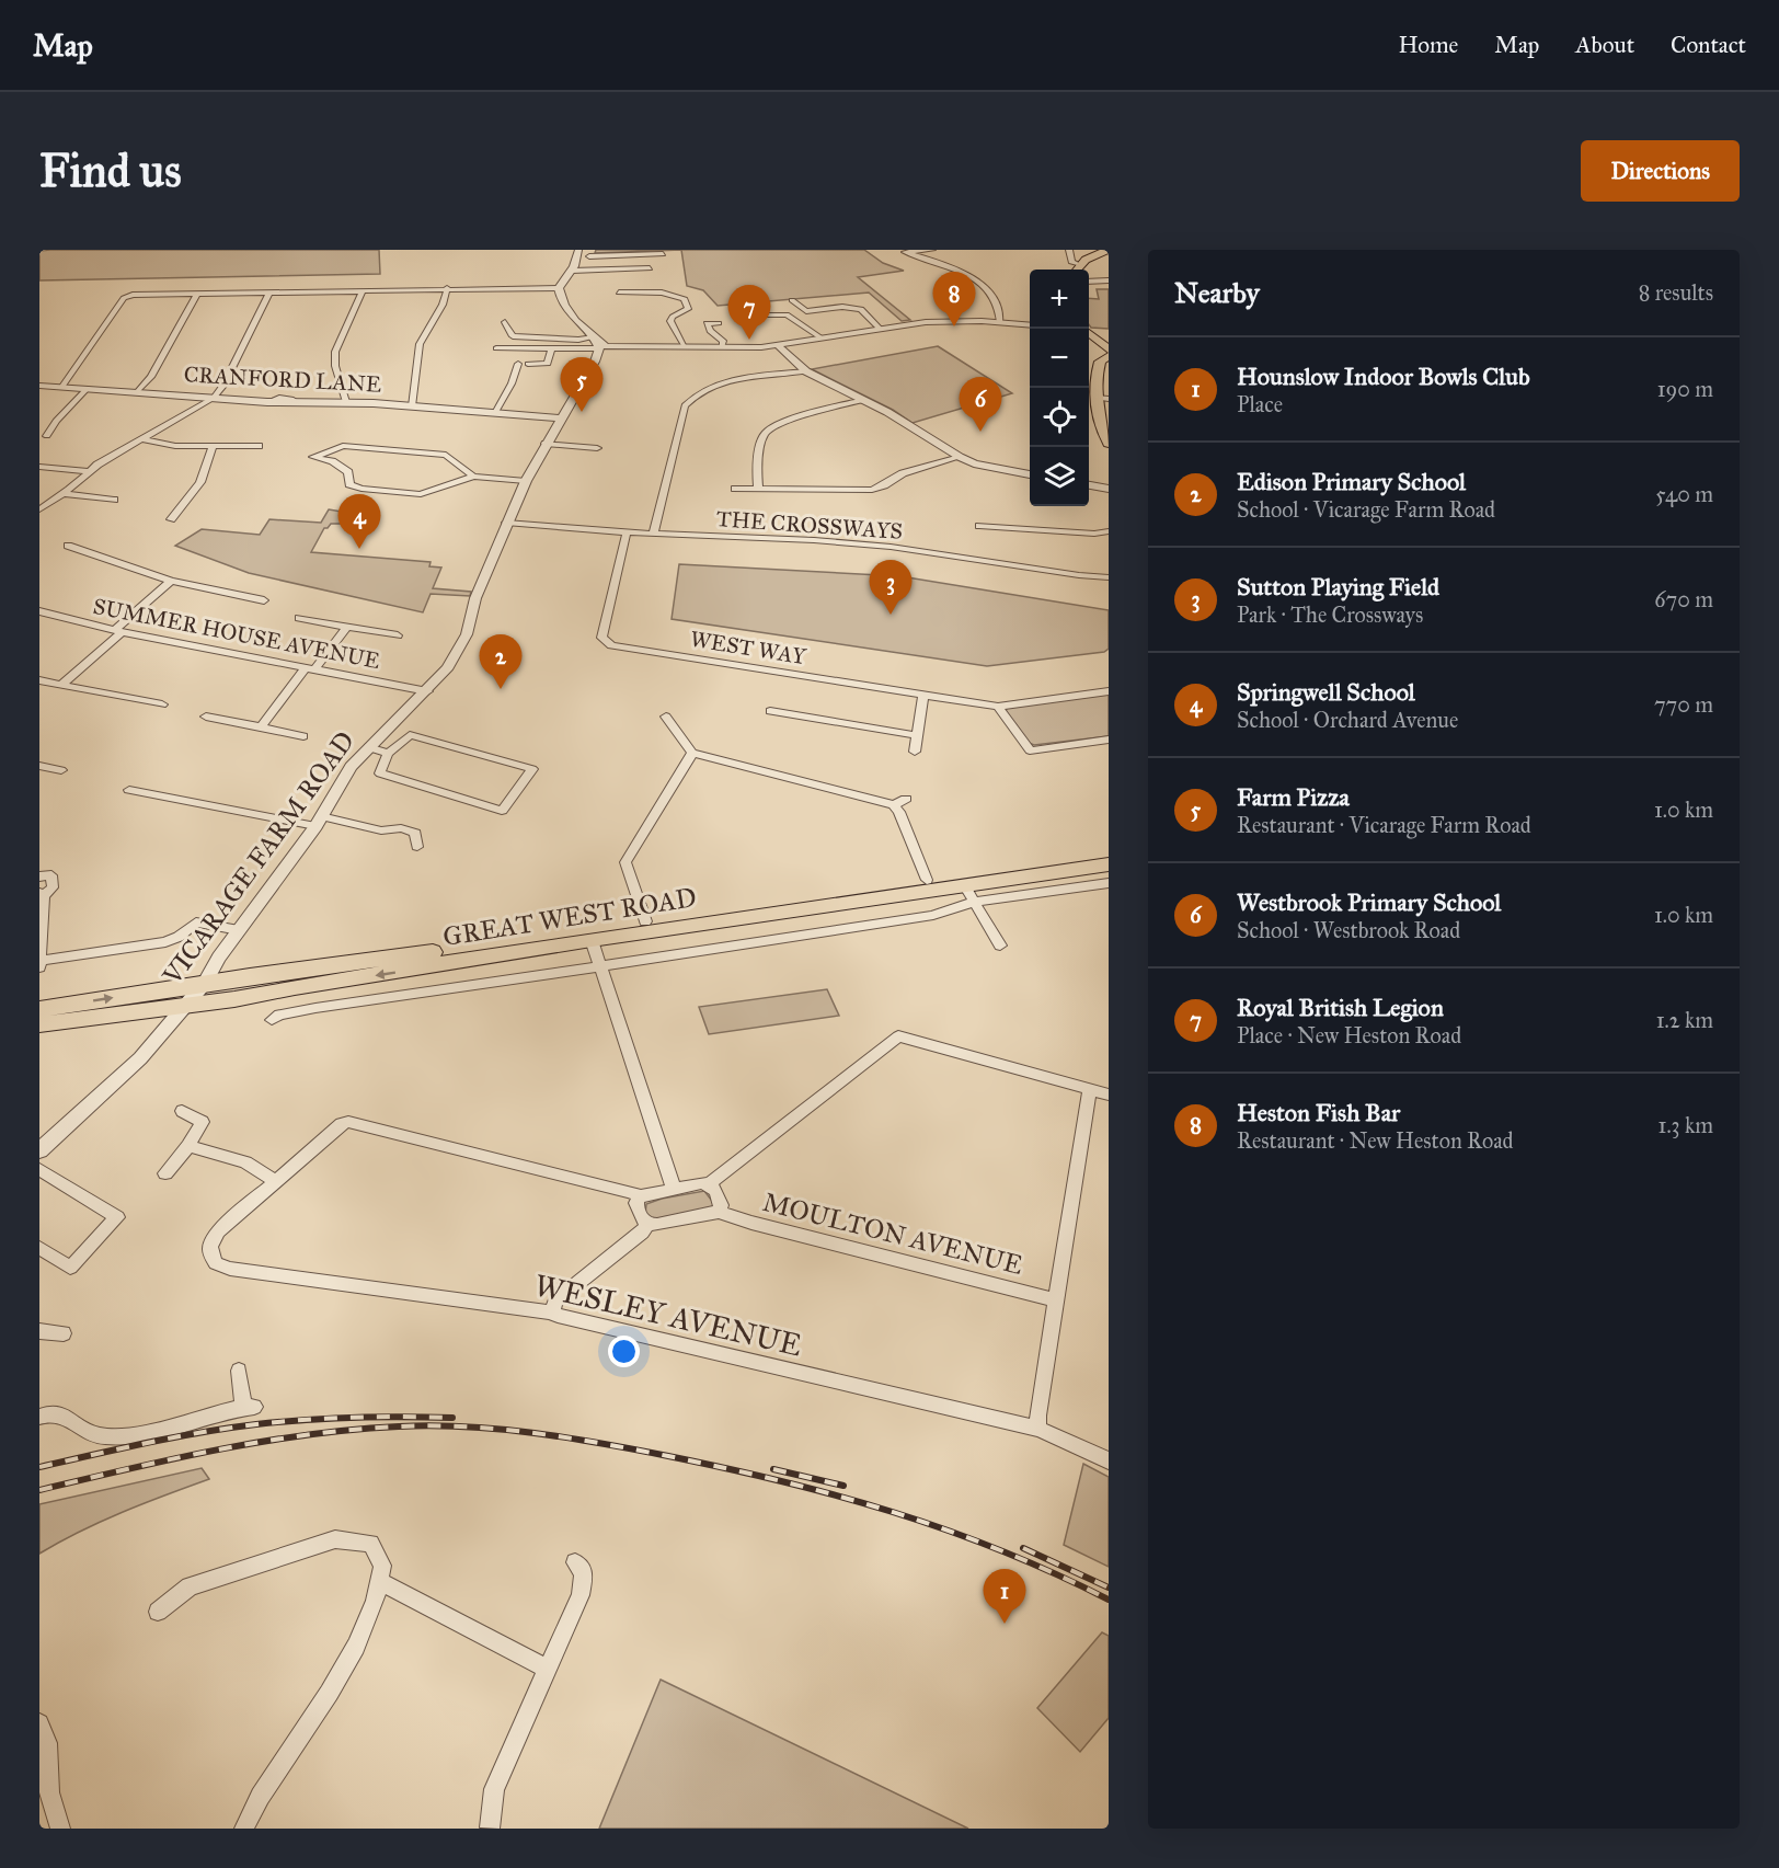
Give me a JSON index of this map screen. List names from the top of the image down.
{
  "streets": {
    "highway": ["GREAT WEST ROAD"],
    "street": [
      "CRANFORD LANE",
      "THE CROSSWAYS",
      "SUMMER HOUSE AVENUE",
      "WEST WAY",
      "VICARAGE FARM ROAD",
      "MOULTON AVENUE",
      "WESLEY AVENUE"
    ]
  },
  "crossings": [
    ["CRANFORD LANE", "VICARAGE FARM ROAD"],
    ["THE CROSSWAYS", "WEST WAY"],
    ["THE CROSSWAYS", "VICARAGE FARM ROAD"],
    ["SUMMER HOUSE AVENUE", "VICARAGE FARM ROAD"],
    ["VICARAGE FARM ROAD", "GREAT WEST ROAD"]
  ],
  "page": {
    "header": "Map",
    "nav": [
      "Home",
      "Map",
      "About",
      "Contact"
    ],
    "buttons": "Directions",
    "title": "Find us",
    "heading": ["Nearby", "8 results"],
    "map_buttons": ["+", "−"],
    "pins": [
      "8",
      "7",
      "5",
      "6",
      "4",
      "3",
      "2",
      "1"
    ],
    "list": [
      {
        "mark": "1",
        "name": "Hounslow Indoor Bowls Club",
        "note": "Place",
        "value": "190 m"
      },
      {
        "mark": "2",
        "name": "Edison Primary School",
        "note": "School · Vicarage Farm Road",
        "value": "540 m"
      },
      {
        "mark": "3",
        "name": "Sutton Playing Field",
        "note": "Park · The Crossways",
        "value": "670 m"
      },
      {
        "mark": "4",
        "name": "Springwell School",
        "note": "School · Orchard Avenue",
        "value": "770 m"
      },
      {
        "mark": "5",
        "name": "Farm Pizza",
        "note": "Restaurant · Vicarage Farm Road",
        "value": "1.0 km"
      },
      {
        "mark": "6",
        "name": "Westbrook Primary School",
        "note": "School · Westbrook Road",
        "value": "1.0 km"
      },
      {
        "mark": "7",
        "name": "Royal British Legion",
        "note": "Place · New Heston Road",
        "value": "1.2 km"
      },
      {
        "mark": "8",
        "name": "Heston Fish Bar",
        "note": "Restaurant · New Heston Road",
        "value": "1.3 km"
      }
    ]
  }
}
